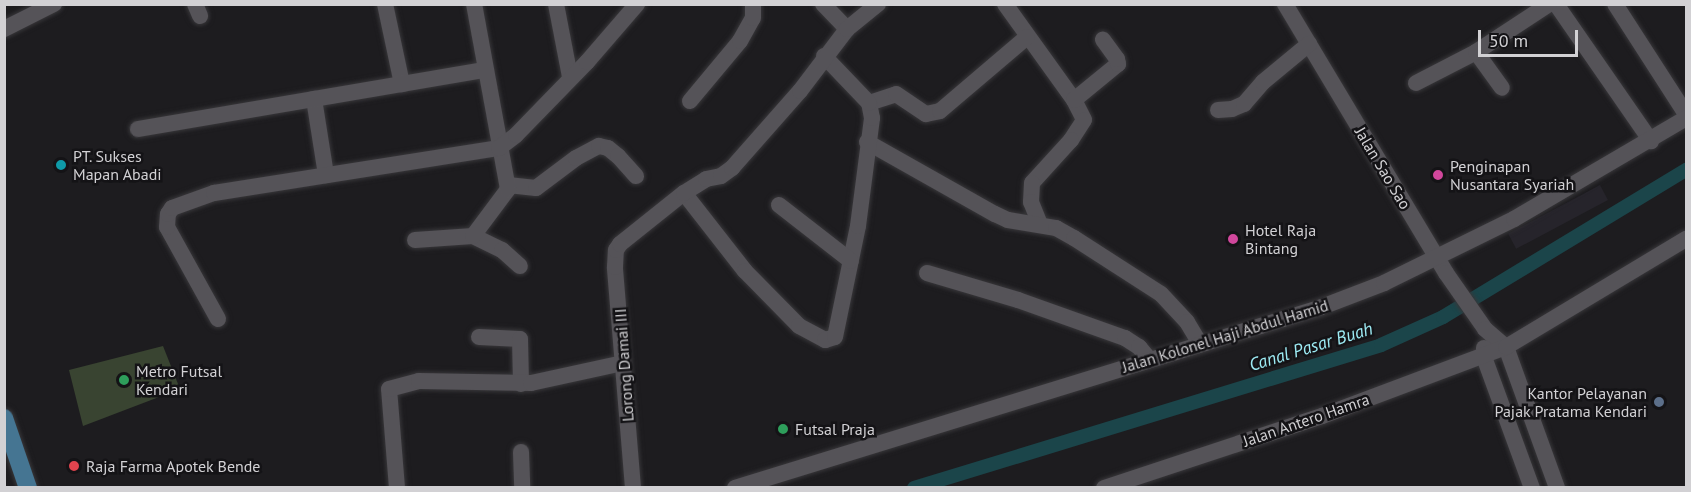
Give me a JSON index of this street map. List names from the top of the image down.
{
  "streets": {
    "street": [
      "Jalan Sao Sao",
      "Jalan Kolonel Haji Abdul Hamid",
      "Lorong Damai III",
      "Jalan Antero Hamra"
    ]
  },
  "crossings": [
    ["Jalan Sao Sao", "Jalan Kolonel Haji Abdul Hamid"],
    ["Jalan Sao Sao", "Jalan Antero Hamra"]
  ],
  "water": ["Canal Pasar Buah"],
  "places": [
    "PT. Sukses Mapan Abadi",
    "Penginapan Nusantara Syariah",
    "Hotel Raja Bintang",
    "Metro Futsal Kendari",
    "Kantor Pelayanan Pajak Pratama Kendari",
    "Futsal Praja",
    "Raja Farma Apotek Bende"
  ],
  "scale_bar": "50 m"
}
